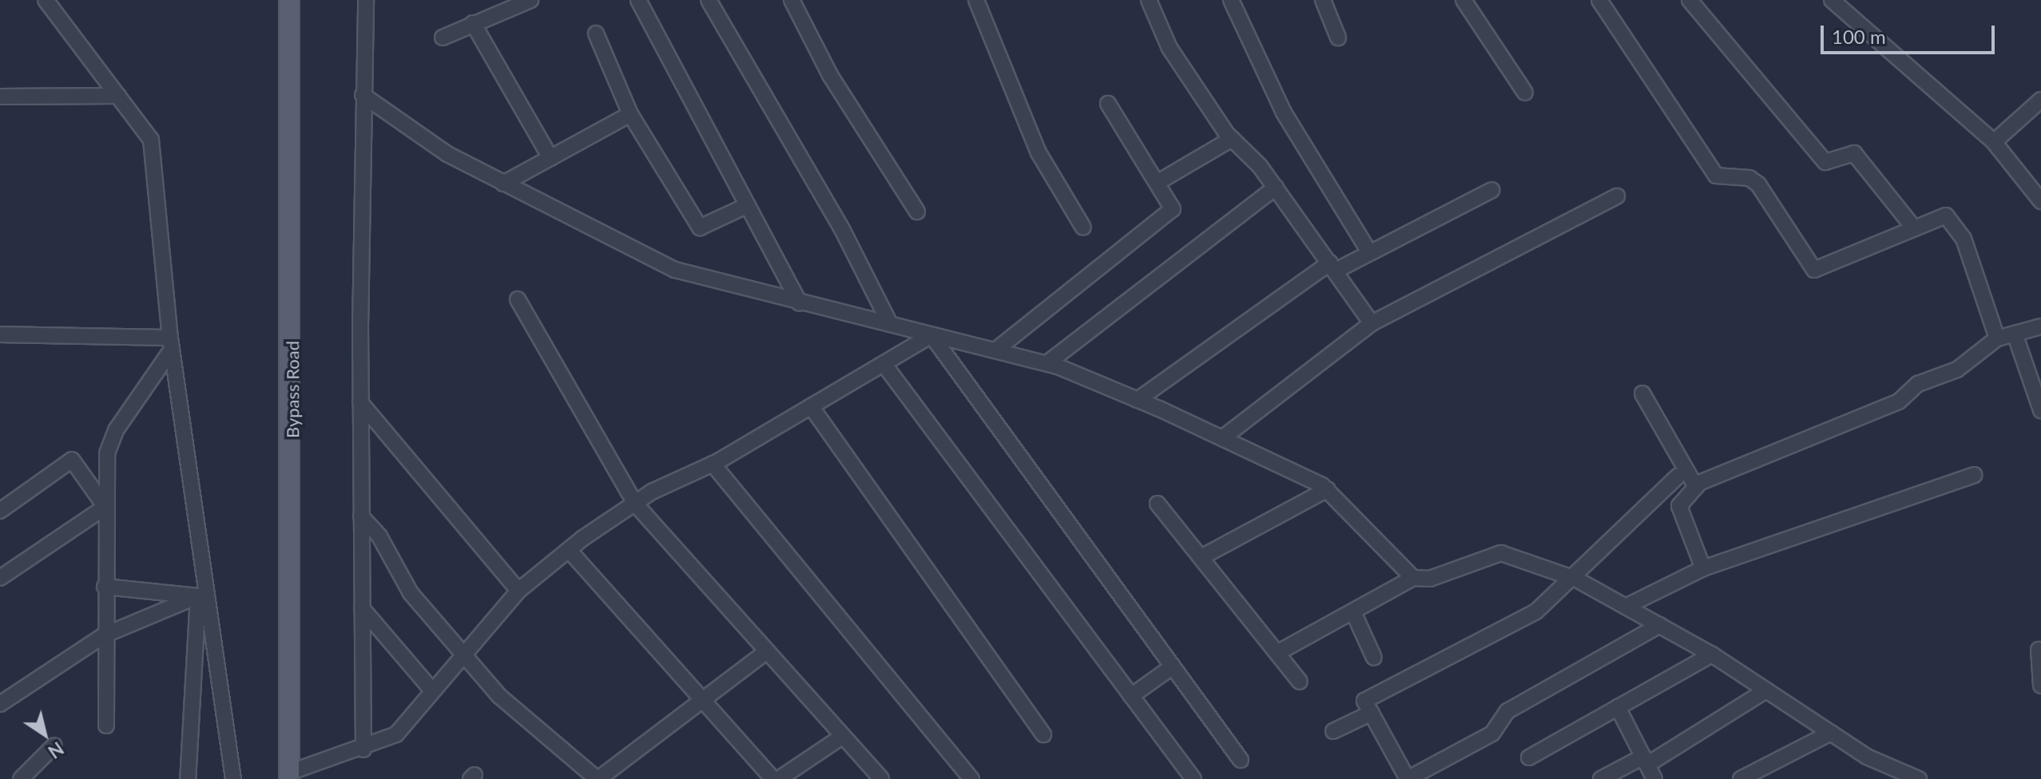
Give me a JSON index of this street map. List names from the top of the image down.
{
  "streets": {
    "main road": ["Bypass Road"]
  },
  "scale_bar": "100 m",
  "north": "bottom right"
}
